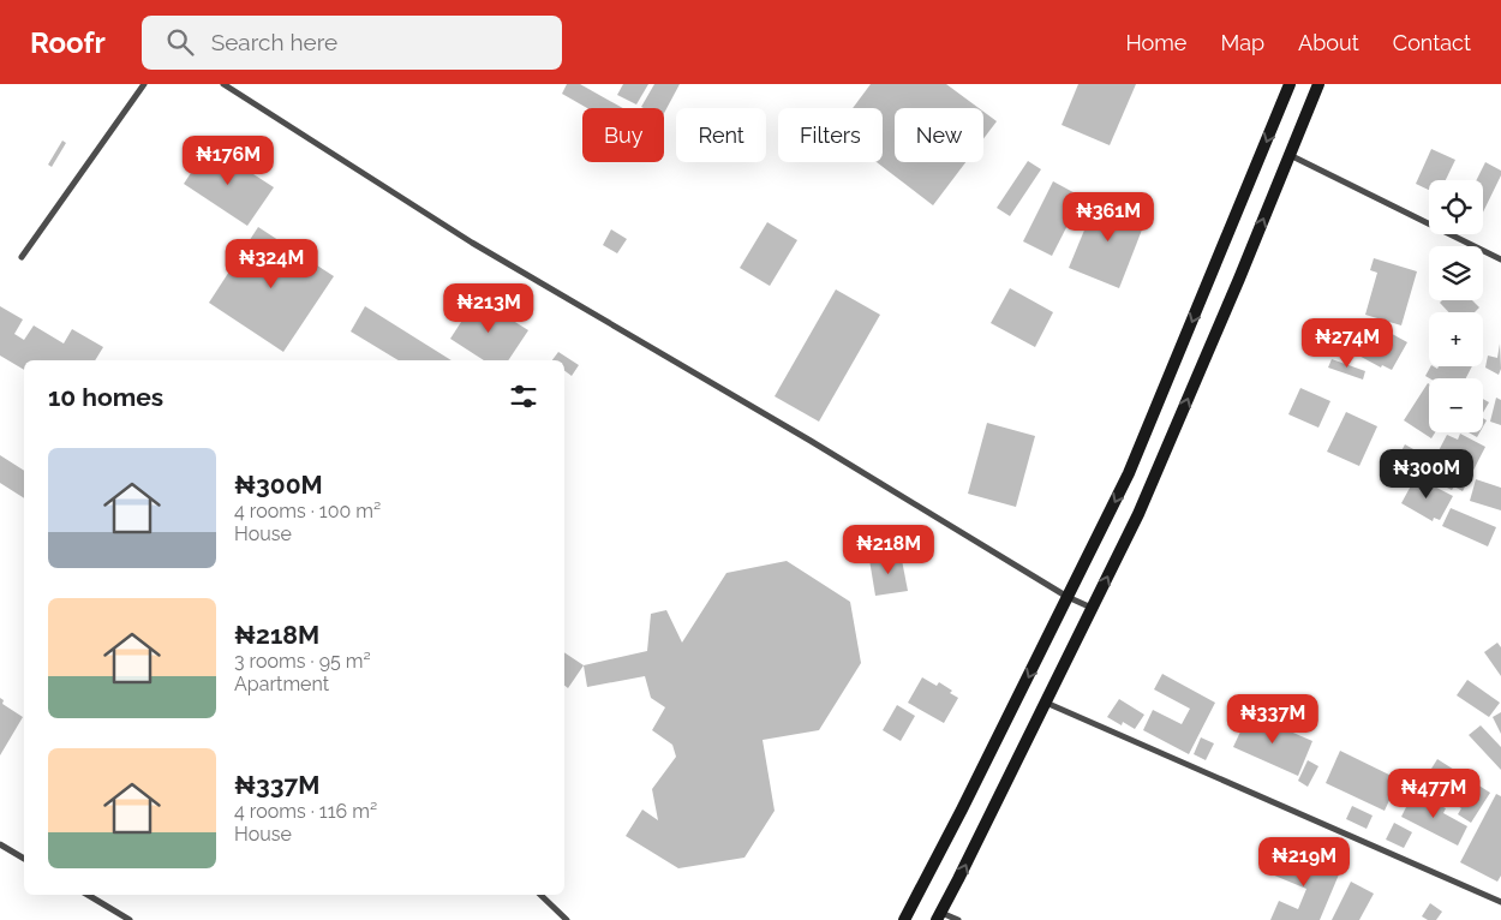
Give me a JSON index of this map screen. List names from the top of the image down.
{
  "page": {
    "header": "Roofr",
    "search": "Search here",
    "nav": [
      "Home",
      "Map",
      "About",
      "Contact"
    ],
    "chip": [
      "Buy",
      "Rent",
      "Filters",
      "New"
    ],
    "price": [
      "₦176M",
      "₦361M",
      "₦324M",
      "₦213M",
      "₦274M",
      "₦300M",
      "₦218M",
      "₦337M",
      "₦477M",
      "₦219M"
    ],
    "map_buttons": ["+", "−"],
    "heading": "10 homes",
    "list": [
      {
        "name": "₦300M",
        "note": "4 rooms · 100 m² · House"
      },
      {
        "name": "₦218M",
        "note": "3 rooms · 95 m² · Apartment"
      },
      {
        "name": "₦337M",
        "note": "4 rooms · 116 m² · House"
      }
    ]
  }
}
